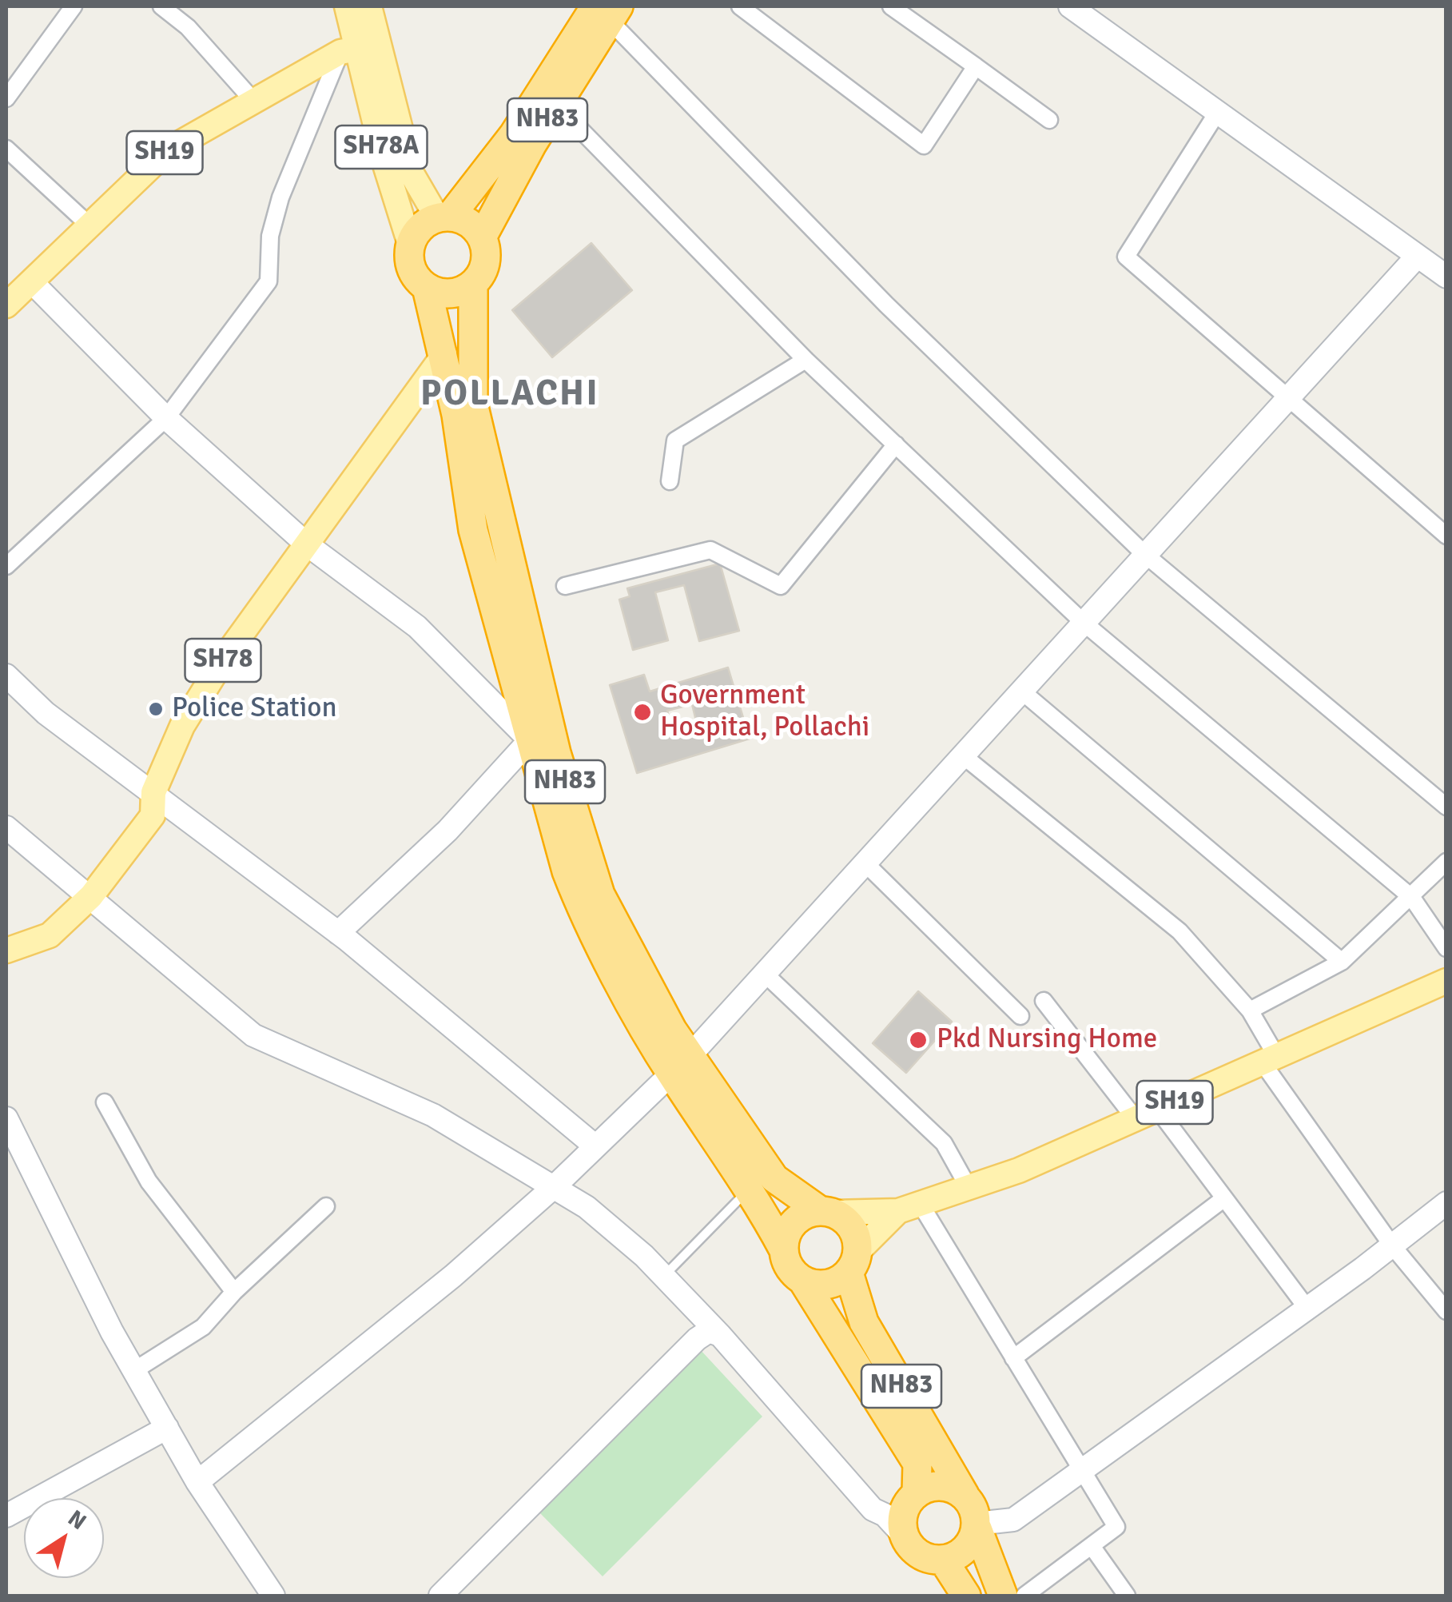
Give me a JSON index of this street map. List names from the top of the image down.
{
  "streets": {
    "highway": ["NH83"],
    "main road": ["SH78A", "SH19", "SH78"]
  },
  "crossings": [
    ["NH83", "SH78A"],
    ["NH83", "SH19"],
    ["NH83", "SH78"],
    ["SH78A", "SH19"]
  ],
  "districts": ["POLLACHI"],
  "places": ["Police Station", "Government Hospital, Pollachi", "Pkd Nursing Home"],
  "north": "top right"
}
